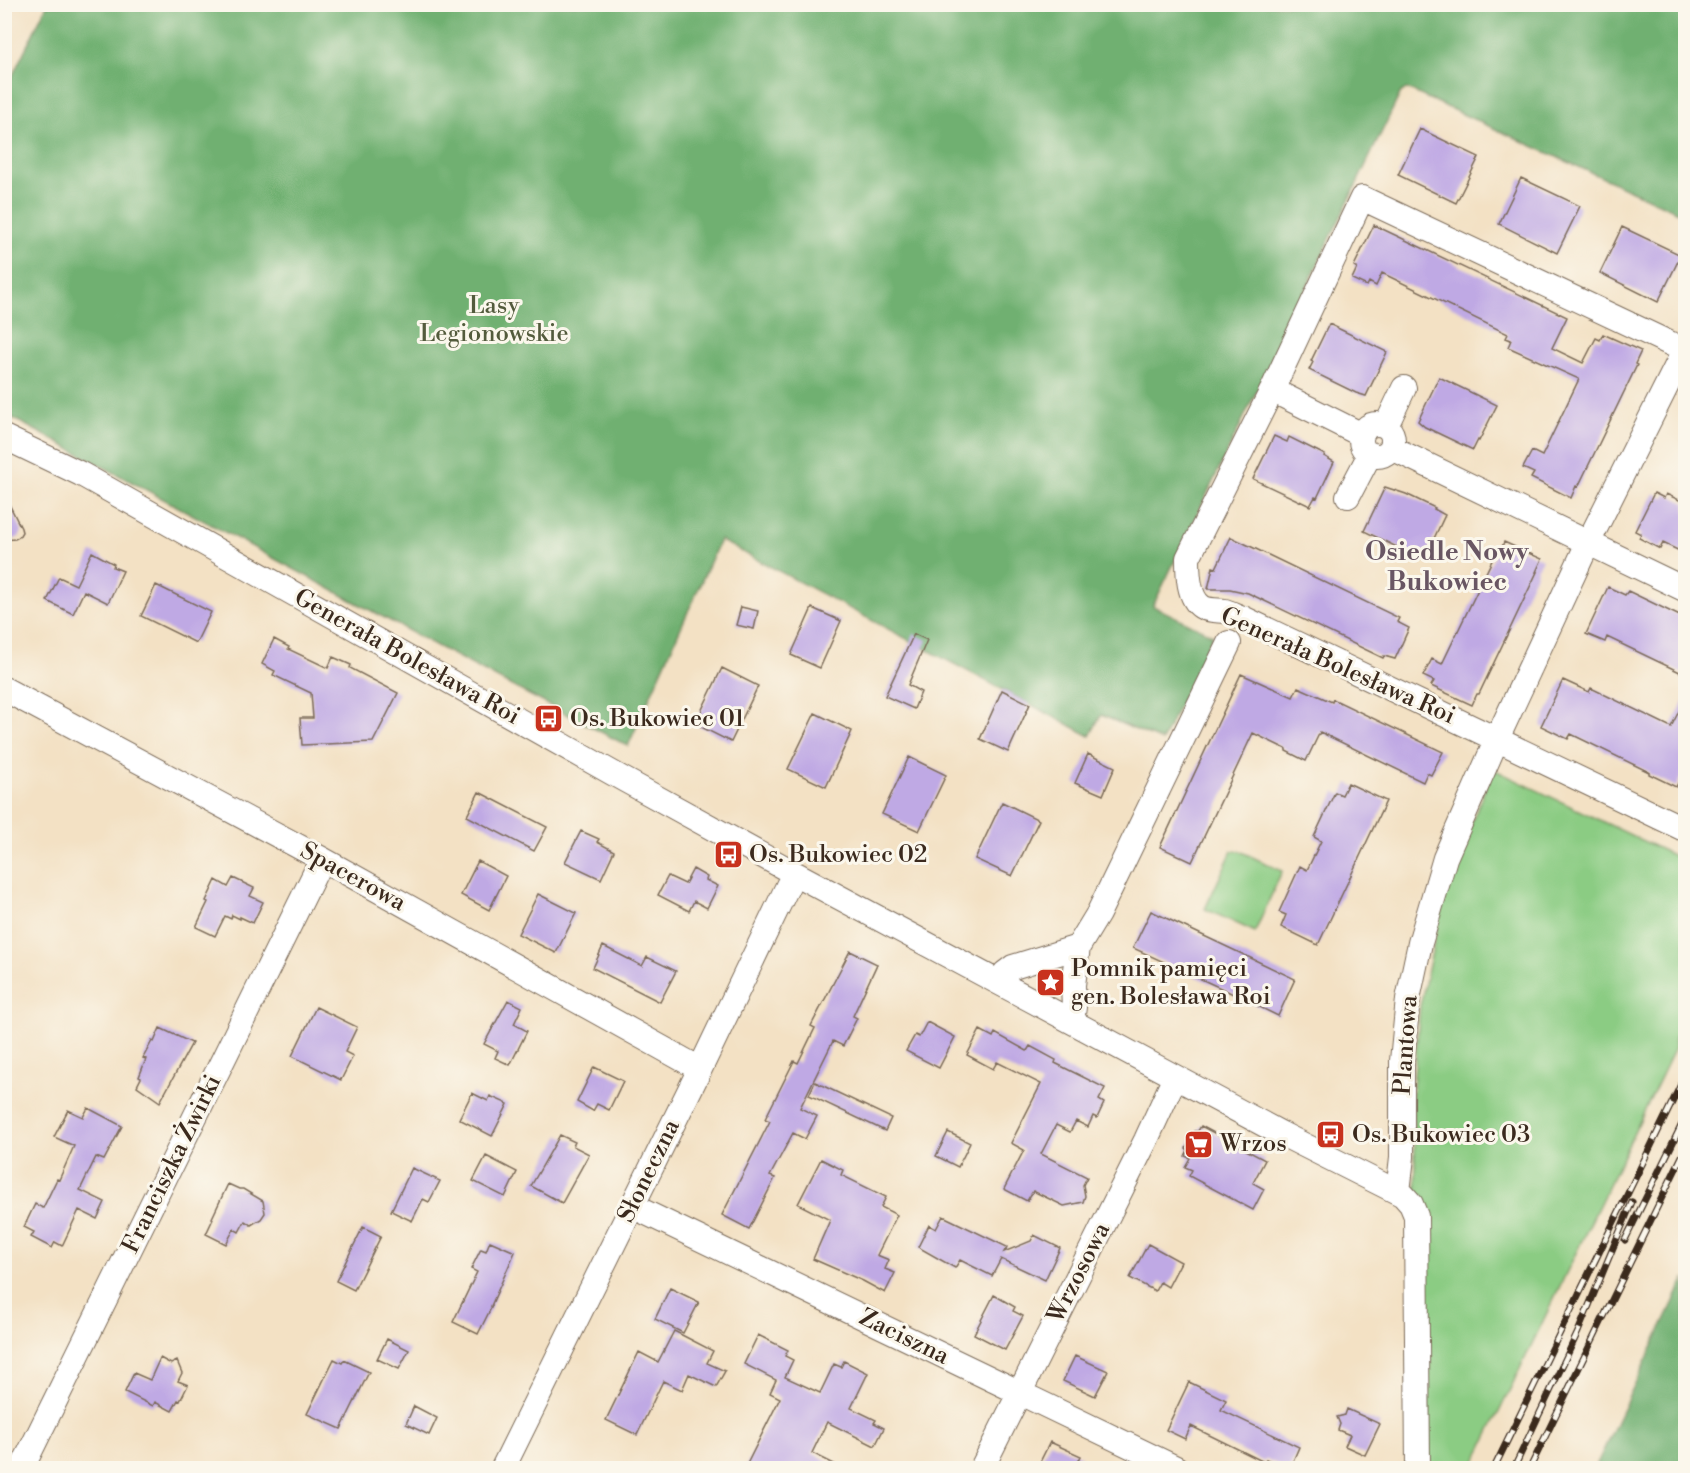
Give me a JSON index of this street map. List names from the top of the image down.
{
  "streets": {
    "street": [
      "Generała Bolesława Roi",
      "Spacerowa",
      "Plantowa",
      "Franciszka Żwirki",
      "Słoneczna",
      "Wrzosowa",
      "Zaciszna"
    ]
  },
  "crossings": [
    ["Generała Bolesława Roi", "Plantowa"],
    ["Generała Bolesława Roi", "Słoneczna"],
    ["Generała Bolesława Roi", "Wrzosowa"],
    ["Spacerowa", "Franciszka Żwirki"],
    ["Spacerowa", "Słoneczna"],
    ["Słoneczna", "Zaciszna"],
    ["Wrzosowa", "Zaciszna"]
  ],
  "districts": ["Osiedle Nowy Bukowiec"],
  "parks": ["Lasy Legionowskie"],
  "places": {
    "bus stop": ["Os. Bukowiec 01", "Os. Bukowiec 02", "Os. Bukowiec 03"],
    "place": ["Pomnik pamięci gen. Bolesława Roi"],
    "supermarket": ["Wrzos"]
  }
}
